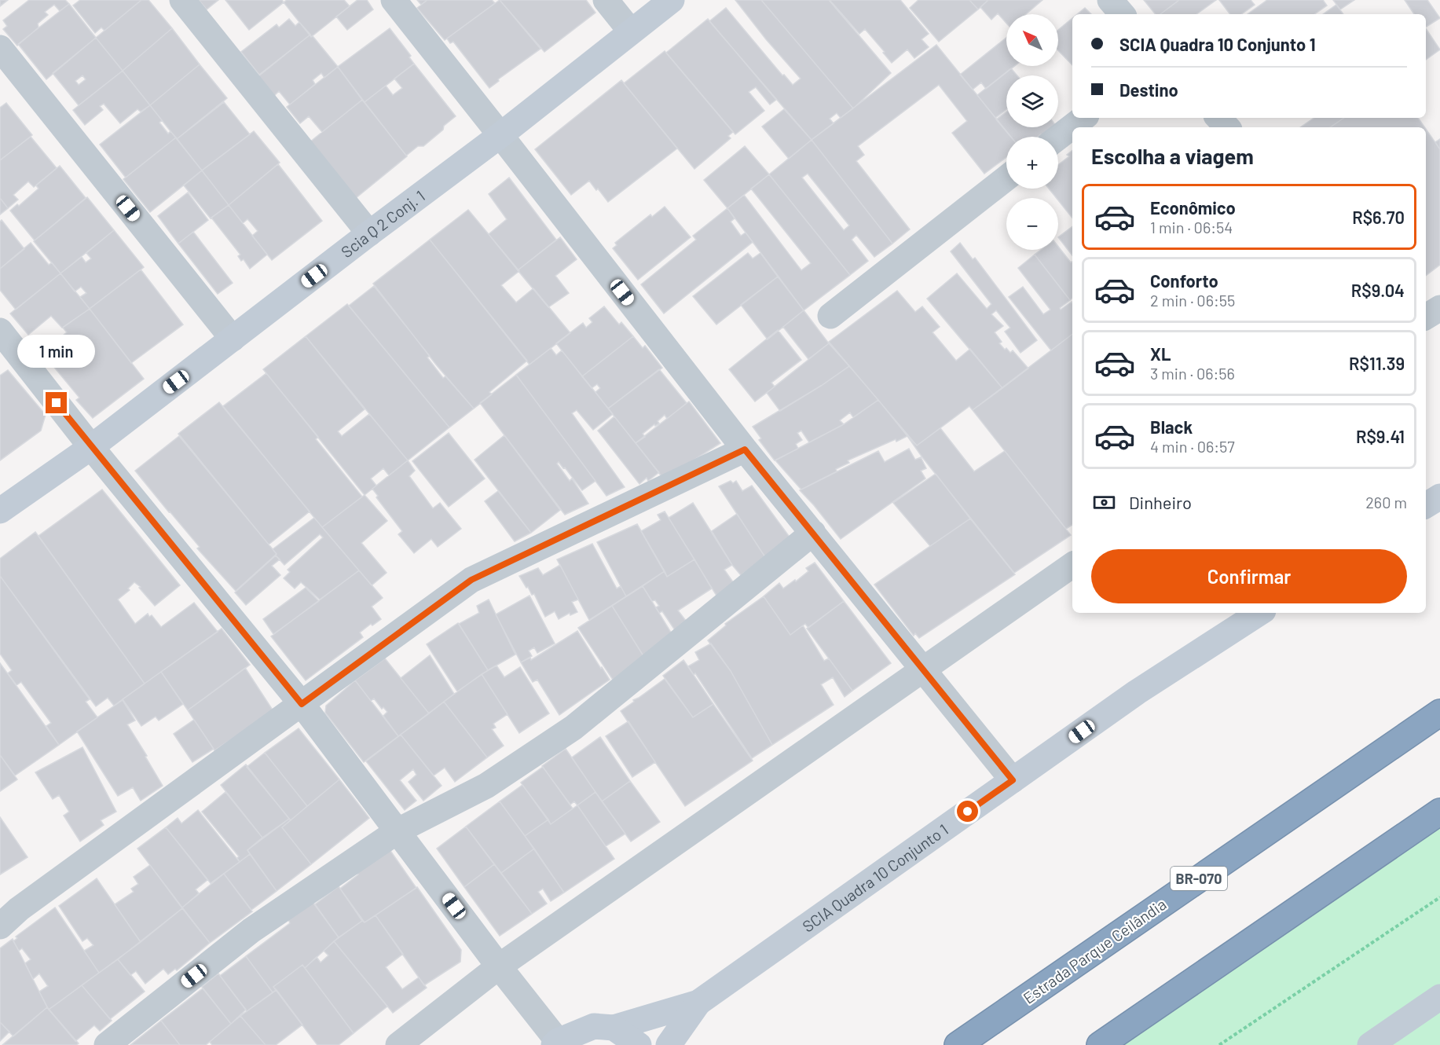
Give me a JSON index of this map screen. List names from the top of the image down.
{
  "streets": {
    "highway": ["BR-070", "Estrada Parque Ceilândia"],
    "street": ["Scia Q 2 Conj. 1", "SCIA Quadra 10 Conjunto 1"]
  },
  "north": "top left",
  "page": {
    "map_buttons": ["+", "−"],
    "banner": ["SCIA Quadra 10 Conjunto 1", "Destino"],
    "heading": "Escolha a viagem",
    "list": [
      {
        "name": "Econômico",
        "note": "1 min · 06:54",
        "value": "R$6.70"
      },
      {
        "name": "Conforto",
        "note": "2 min · 06:55",
        "value": "R$9.04"
      },
      {
        "name": "XL",
        "note": "3 min · 06:56",
        "value": "R$11.39"
      },
      {
        "name": "Black",
        "note": "4 min · 06:57",
        "value": "R$9.41"
      }
    ],
    "bubble": "1 min",
    "pay": ["Dinheiro", "260 m"],
    "buttons": "Confirmar"
  }
}
